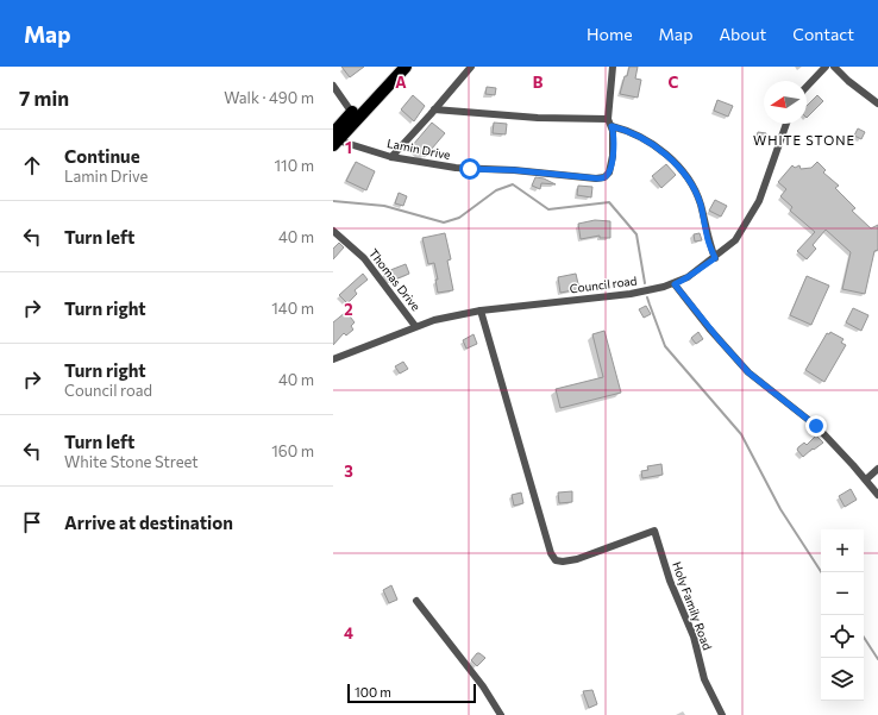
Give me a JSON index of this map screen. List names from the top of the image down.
{
  "streets": {
    "street": [
      "Lamin Drive",
      "Thomas Drive",
      "Council road",
      "Holy Family Road"
    ]
  },
  "crossings": [
    ["Thomas Drive", "Council road"],
    ["Council road", "Holy Family Road"]
  ],
  "districts": ["WHITE STONE"],
  "scale_bar": "100 m",
  "north": "left",
  "page": {
    "header": "Map",
    "nav": [
      "Home",
      "Map",
      "About",
      "Contact"
    ],
    "heading": ["7 min", "Walk · 490 m"],
    "list": [
      ["Continue", "Lamin Drive", "110 m"],
      ["Turn left", "40 m"],
      ["Turn right", "140 m"],
      ["Turn right", "Council road", "40 m"],
      ["Turn left", "White Stone Street", "160 m"],
      "Arrive at destination"
    ],
    "map_buttons": ["+", "−"],
    "scale": "100 m"
  },
  "grid": {
    "columns": ["A", "B", "C"],
    "rows": [
      "1",
      "2",
      "3",
      "4"
    ]
  }
}
